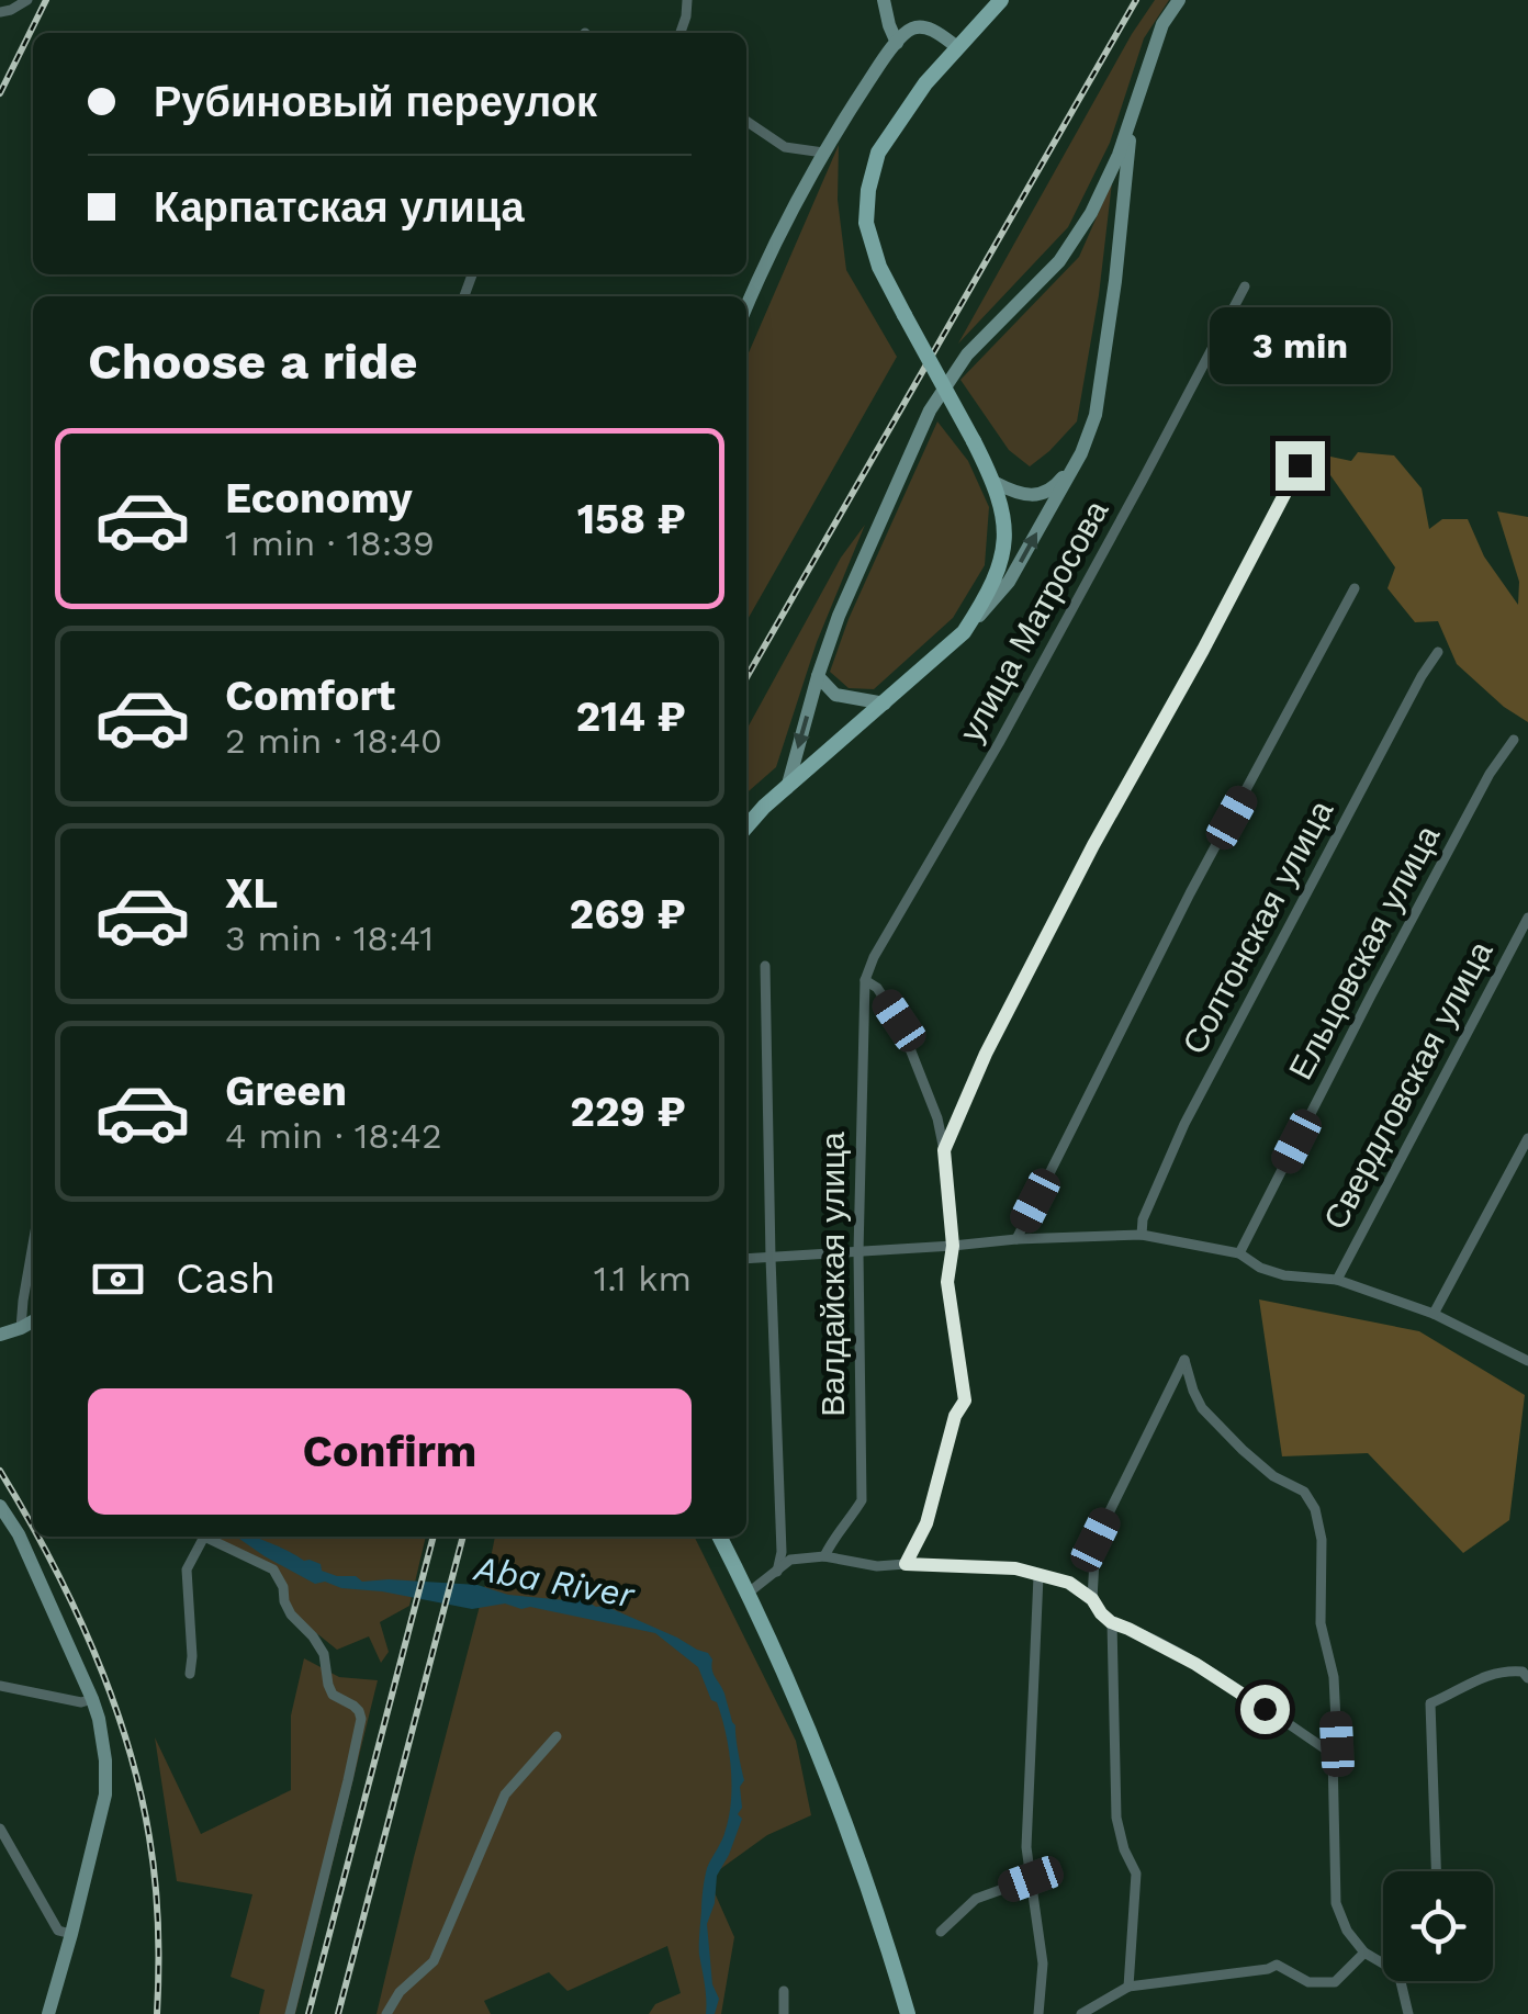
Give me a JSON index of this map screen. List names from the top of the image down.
{
  "streets": {
    "street": [
      "улица Матросова",
      "Солтонская улица",
      "Ельцовская улица",
      "Свердловская улица",
      "Валдайская улица"
    ]
  },
  "crossings": [
    ["улица Матросова", "Валдайская улица"]
  ],
  "water": ["Aba River"],
  "page": {
    "banner": ["Рубиновый переулок", "Карпатская улица"],
    "heading": "Choose a ride",
    "bubble": "3 min",
    "list": [
      {
        "name": "Economy",
        "note": "1 min · 18:39",
        "value": "158 ₽"
      },
      {
        "name": "Comfort",
        "note": "2 min · 18:40",
        "value": "214 ₽"
      },
      {
        "name": "XL",
        "note": "3 min · 18:41",
        "value": "269 ₽"
      },
      {
        "name": "Green",
        "note": "4 min · 18:42",
        "value": "229 ₽"
      }
    ],
    "pay": ["Cash", "1.1 km"],
    "buttons": "Confirm"
  }
}
